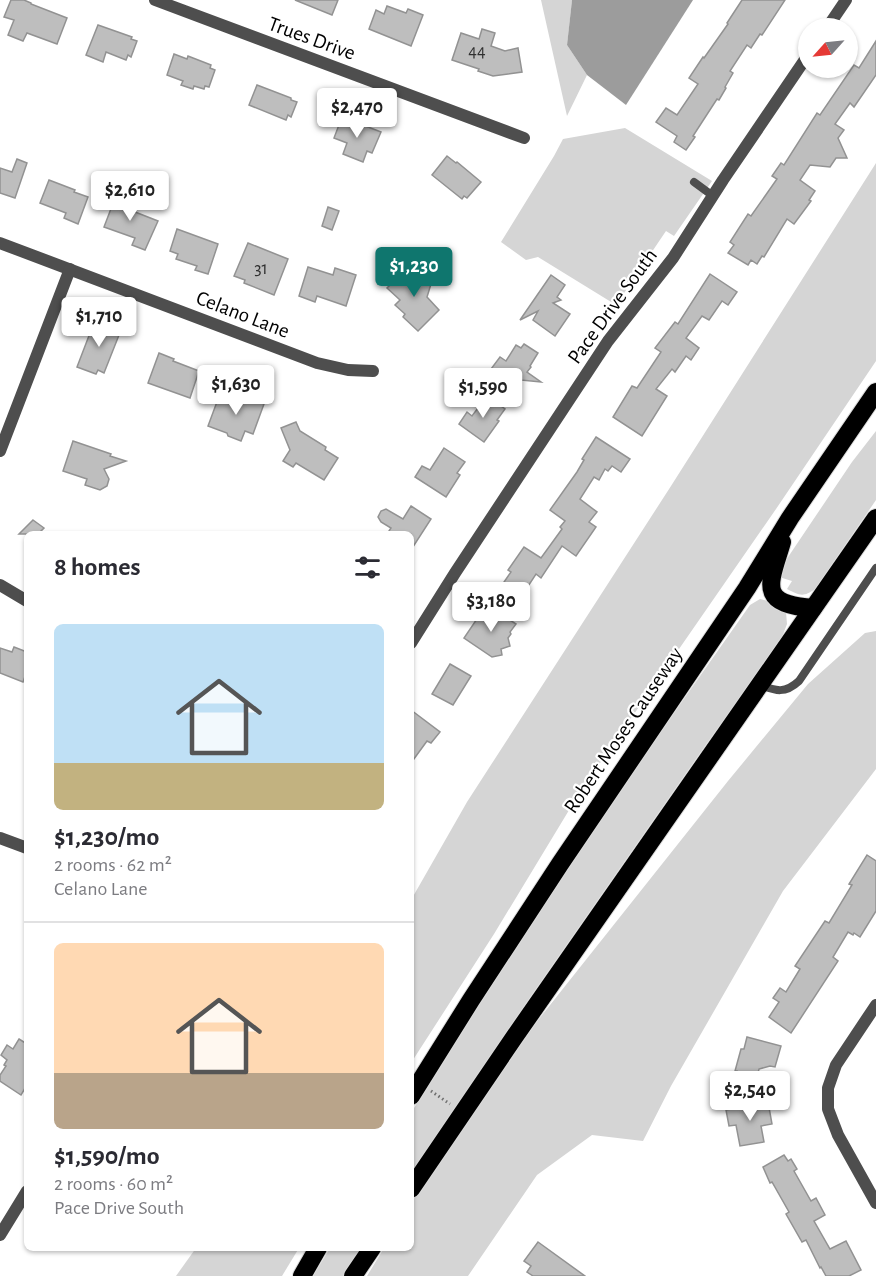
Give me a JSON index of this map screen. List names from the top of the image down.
{
  "streets": {
    "highway": ["Robert Moses Causeway"],
    "street": ["Trues Drive", "Pace Drive South", "Celano Lane"]
  },
  "house_numbers": ["44", "31"],
  "north": "bottom left",
  "page": {
    "price": [
      "$2,470",
      "$2,610",
      "$1,230",
      "$1,710",
      "$1,630",
      "$1,590",
      "$3,180",
      "$2,540"
    ],
    "heading": "8 homes",
    "list": [
      {
        "name": "$1,230/mo",
        "note": "2 rooms · 62 m² · Celano Lane"
      },
      {
        "name": "$1,590/mo",
        "note": "2 rooms · 60 m² · Pace Drive South"
      }
    ]
  }
}
